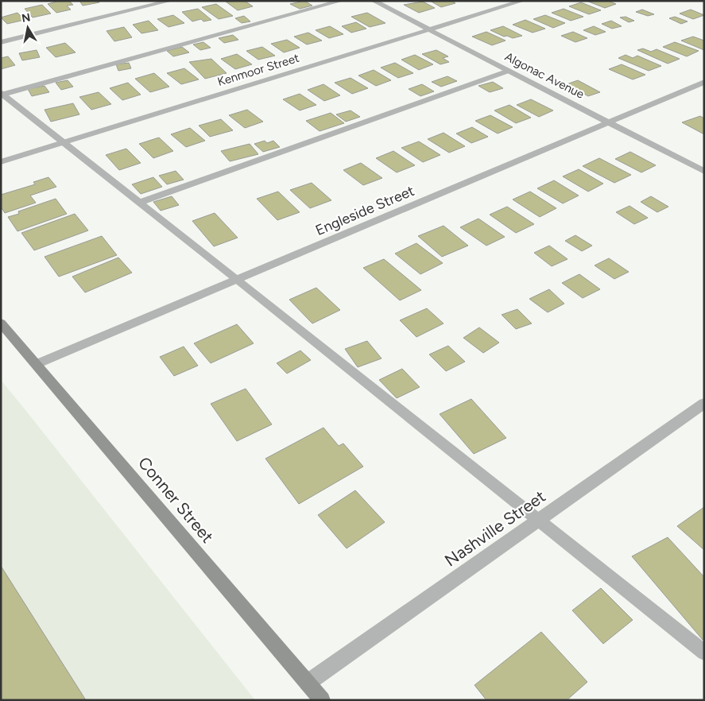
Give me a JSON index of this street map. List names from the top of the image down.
{
  "streets": {
    "main road": ["Conner Street"],
    "street": [
      "Kenmoor Street",
      "Algonac Avenue",
      "Engleside Street",
      "Nashville Street"
    ]
  },
  "crossings": [
    ["Kenmoor Street", "Algonac Avenue"],
    ["Algonac Avenue", "Engleside Street"],
    ["Engleside Street", "Conner Street"],
    ["Conner Street", "Nashville Street"]
  ],
  "north": "top"
}
